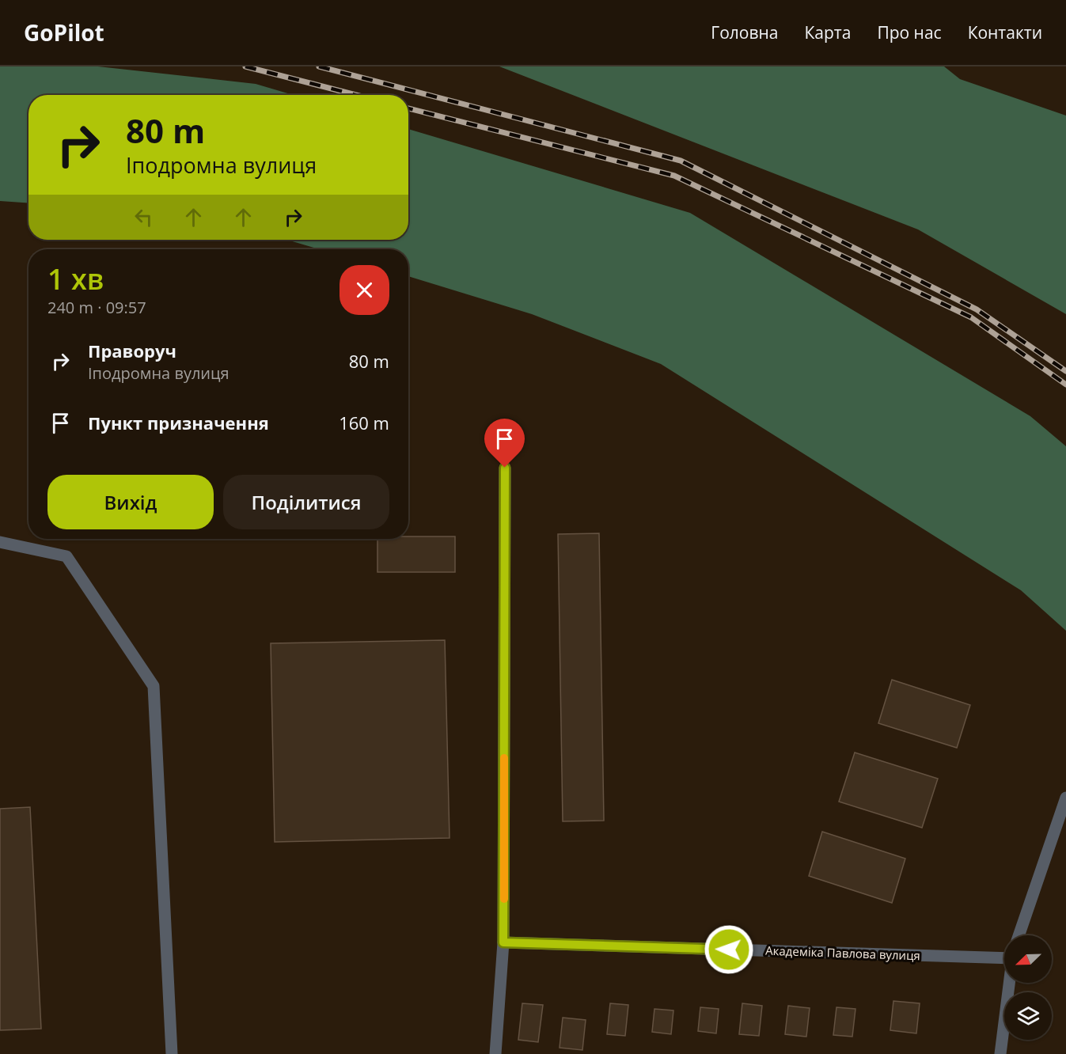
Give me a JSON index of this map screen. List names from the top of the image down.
{
  "streets": {
    "street": ["Академіка Павлова вулиця"]
  },
  "north": "bottom left",
  "page": {
    "header": "GoPilot",
    "nav": [
      "Головна",
      "Карта",
      "Про нас",
      "Контакти"
    ],
    "turn": ["80 m", "Іподромна вулиця"],
    "heading": ["1 хв", "240 m · 09:57"],
    "list": [
      {
        "name": "Праворуч",
        "note": "Іподромна вулиця",
        "value": "80 m"
      },
      {
        "name": "Пункт призначення",
        "value": "160 m"
      }
    ],
    "buttons": ["Вихід", "Поділитися"]
  }
}
